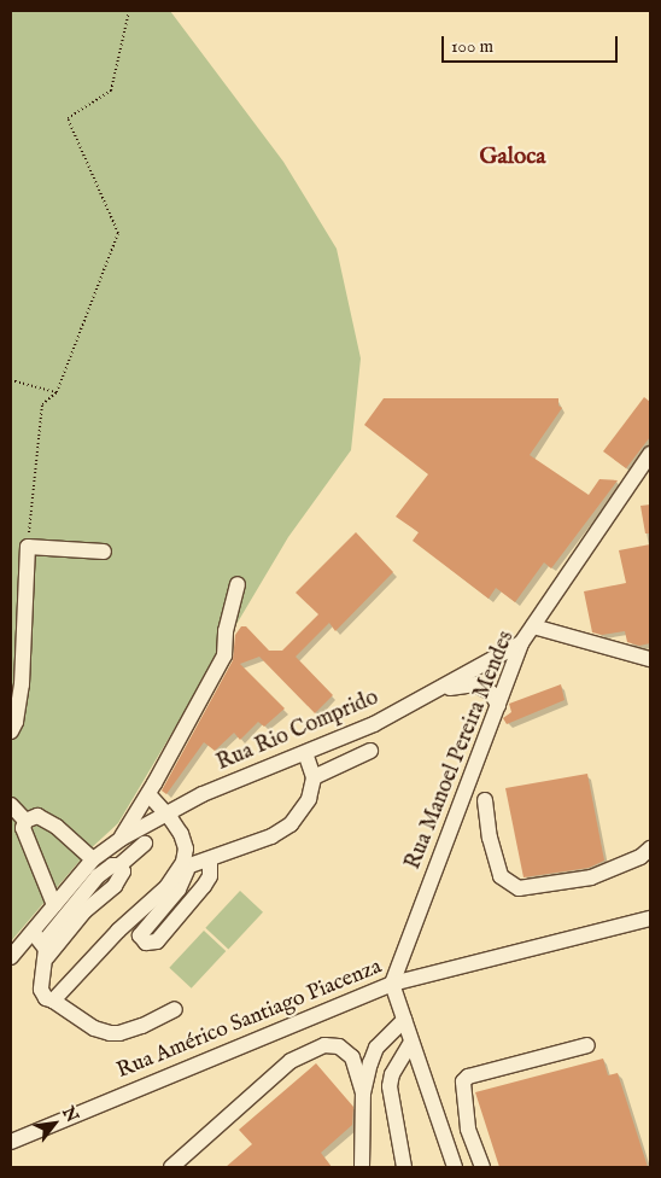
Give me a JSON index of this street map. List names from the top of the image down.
{
  "streets": {
    "street": ["Rua Rio Comprido", "Rua Manoel Pereira Mendes", "Rua Américo Santiago Piacenza"]
  },
  "crossings": [
    ["Rua Rio Comprido", "Rua Manoel Pereira Mendes"],
    ["Rua Manoel Pereira Mendes", "Rua Américo Santiago Piacenza"]
  ],
  "districts": ["Galoca"],
  "scale_bar": "100 m",
  "north": "top right"
}
